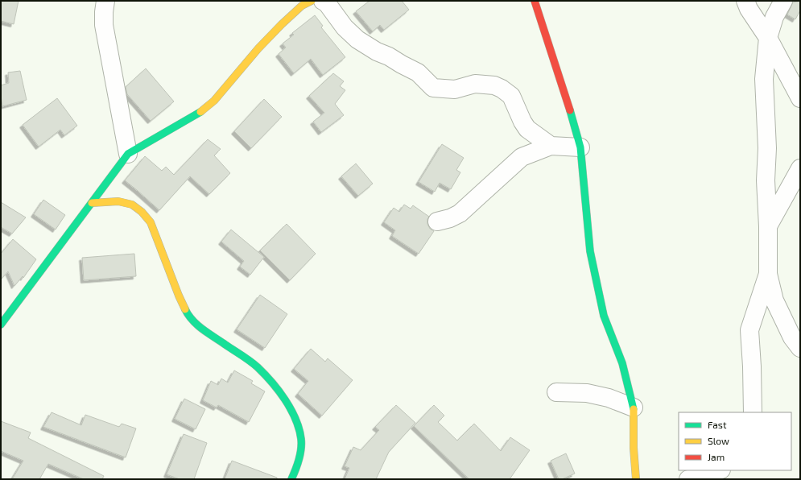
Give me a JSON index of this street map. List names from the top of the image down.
{
  "legend": ["Fast", "Slow", "Jam"]
}
